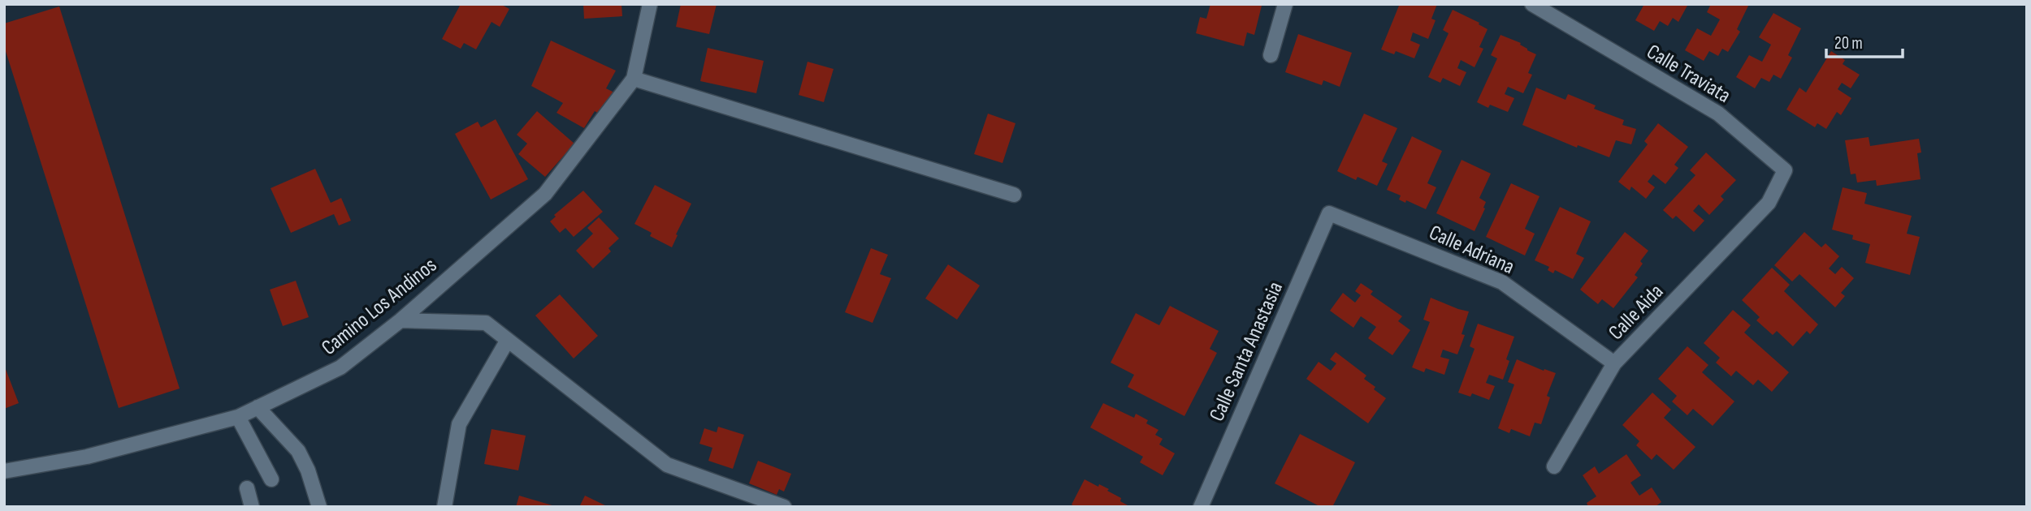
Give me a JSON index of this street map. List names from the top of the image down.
{
  "streets": {
    "street": [
      "Calle Traviata",
      "Calle Adriana",
      "Camino Los Andinos",
      "Calle Aida",
      "Calle Santa Anastasia"
    ]
  },
  "crossings": [
    ["Calle Traviata", "Calle Aida"],
    ["Calle Adriana", "Calle Aida"],
    ["Calle Adriana", "Calle Santa Anastasia"]
  ],
  "scale_bar": "20 m"
}
